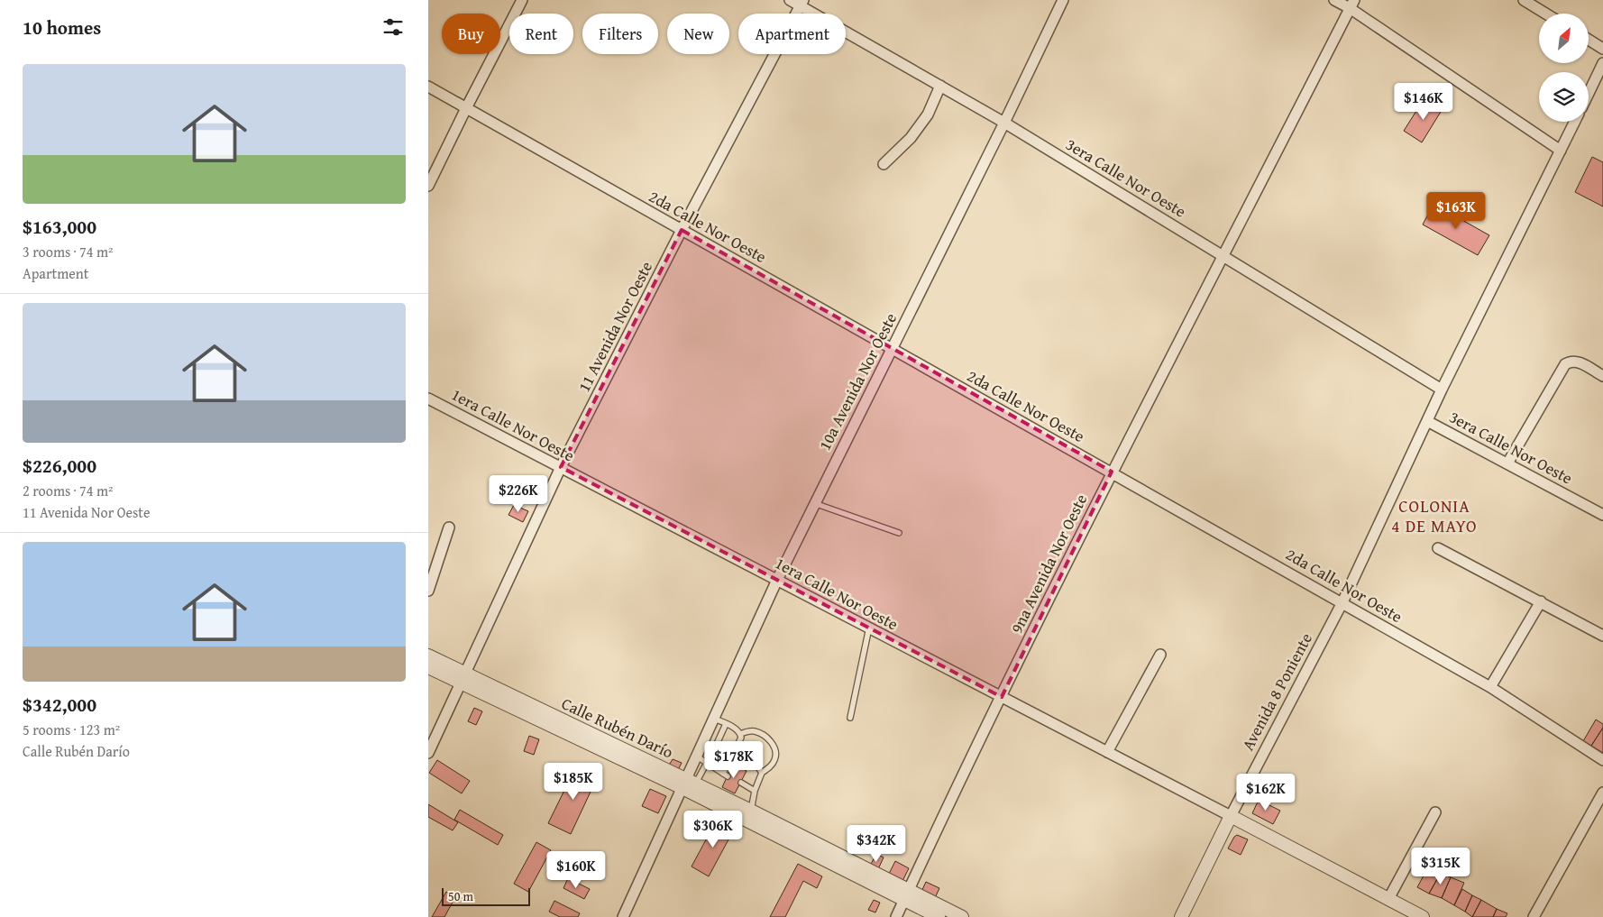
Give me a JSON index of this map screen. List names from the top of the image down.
{
  "streets": {
    "street": [
      "3era Calle Nor Oeste",
      "2da Calle Nor Oeste",
      "11 Avenida Nor Oeste",
      "10a Avenida Nor Oeste",
      "1era Calle Nor Oeste",
      "9na Avenida Nor Oeste",
      "Avenida 8 Poniente",
      "Calle Rubén Darío"
    ]
  },
  "crossings": [
    ["3era Calle Nor Oeste", "11 Avenida Nor Oeste"],
    ["3era Calle Nor Oeste", "10a Avenida Nor Oeste"],
    ["3era Calle Nor Oeste", "9na Avenida Nor Oeste"],
    ["3era Calle Nor Oeste", "Avenida 8 Poniente"],
    ["2da Calle Nor Oeste", "11 Avenida Nor Oeste"],
    ["2da Calle Nor Oeste", "10a Avenida Nor Oeste"],
    ["2da Calle Nor Oeste", "9na Avenida Nor Oeste"],
    ["2da Calle Nor Oeste", "Avenida 8 Poniente"],
    ["11 Avenida Nor Oeste", "1era Calle Nor Oeste"],
    ["11 Avenida Nor Oeste", "Calle Rubén Darío"],
    ["10a Avenida Nor Oeste", "1era Calle Nor Oeste"],
    ["10a Avenida Nor Oeste", "Calle Rubén Darío"],
    ["1era Calle Nor Oeste", "9na Avenida Nor Oeste"],
    ["1era Calle Nor Oeste", "Avenida 8 Poniente"],
    ["9na Avenida Nor Oeste", "Calle Rubén Darío"]
  ],
  "districts": ["COLONIA 4 DE MAYO"],
  "scale_bar": "50 m",
  "north": "top right",
  "page": {
    "heading": "10 homes",
    "chip": [
      "Buy",
      "Rent",
      "Filters",
      "New",
      "Apartment"
    ],
    "list": [
      {
        "name": "$163,000",
        "note": "3 rooms · 74 m² · Apartment"
      },
      {
        "name": "$226,000",
        "note": "2 rooms · 74 m² · 11 Avenida Nor Oeste"
      },
      {
        "name": "$342,000",
        "note": "5 rooms · 123 m² · Calle Rubén Darío"
      }
    ],
    "price": [
      "$146K",
      "$163K",
      "$226K",
      "$178K",
      "$185K",
      "$162K",
      "$306K",
      "$342K",
      "$315K",
      "$160K"
    ],
    "scale": "50 m"
  }
}
